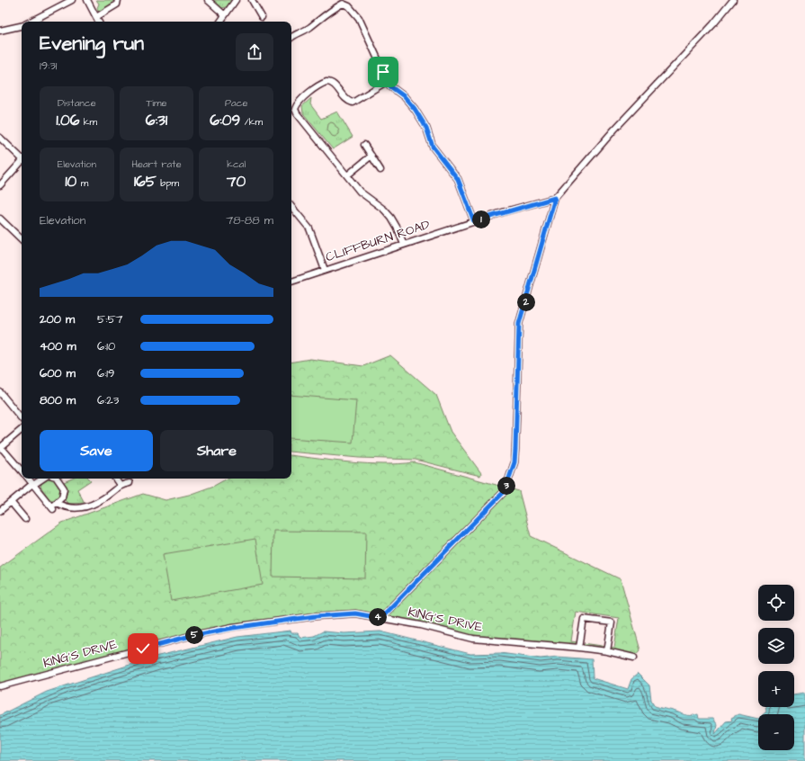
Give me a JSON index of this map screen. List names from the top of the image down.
{
  "streets": {
    "street": ["CLIFFBURN ROAD", "KING'S DRIVE"]
  },
  "page": {
    "heading": ["Evening run", "19:31"],
    "stats": [
      ["Distance", "1.06 km"],
      ["Time", "6:31"],
      ["Pace", "6:09 /km"],
      ["Elevation", "10 m"],
      ["Heart rate", "165 bpm"],
      ["kcal", "70"]
    ],
    "chart": ["Elevation", "78–88 m"],
    "pins": [
      "1",
      "2",
      "3",
      "4",
      "5"
    ],
    "list": [
      {
        "name": "200 m",
        "note": "5:57"
      },
      {
        "name": "400 m",
        "note": "6:10"
      },
      {
        "name": "600 m",
        "note": "6:19"
      },
      {
        "name": "800 m",
        "note": "6:23"
      }
    ],
    "buttons": ["Save", "Share"],
    "map_buttons": ["+", "−"]
  }
}
